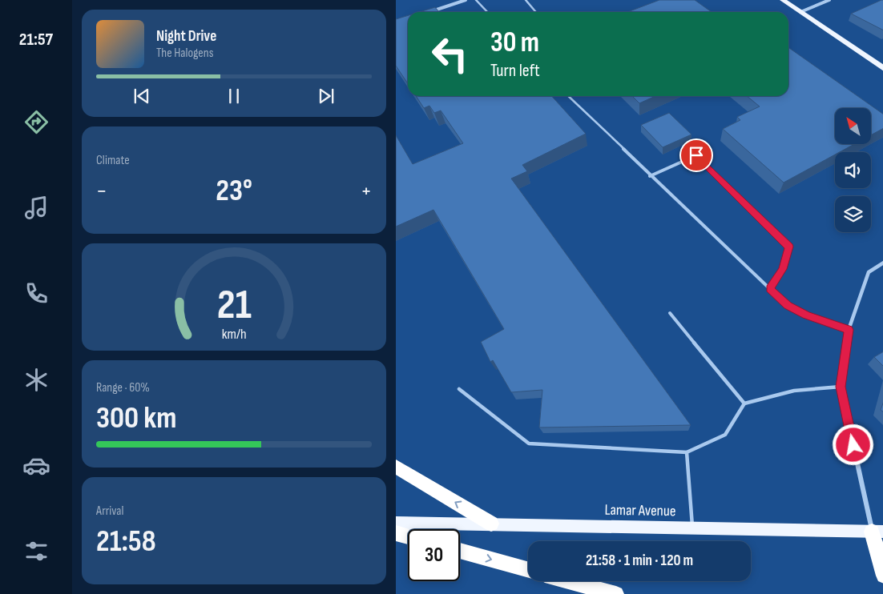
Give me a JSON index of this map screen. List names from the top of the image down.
{
  "streets": {
    "main road": ["Lamar Avenue"]
  },
  "north": "top left",
  "page": {
    "tabs": "21:57",
    "turn": ["30 m", "Turn left"],
    "song": ["Night Drive", "The Halogens"],
    "tile": [
      "Climate",
      ["Range · 60%", "300 km"],
      ["Arrival", "21:58"]
    ],
    "heat": ["−", "23°", "+"],
    "limit": "30",
    "trip": "21:58 · 1 min · 120 m",
    "gauge": ["21", "km/h"]
  }
}
